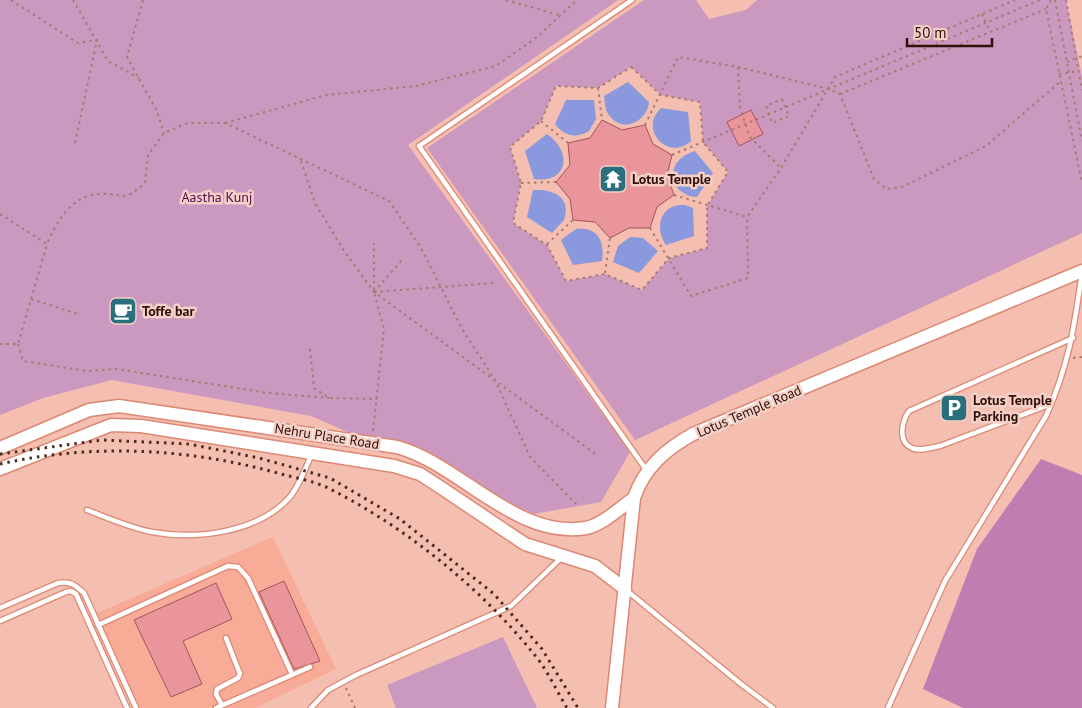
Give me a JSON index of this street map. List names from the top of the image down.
{
  "streets": {
    "street": ["Lotus Temple Road", "Nehru Place Road"]
  },
  "crossings": [
    ["Lotus Temple Road", "Nehru Place Road"]
  ],
  "parks": ["Aastha Kunj"],
  "places": {
    "temple": ["Lotus Temple"],
    "cafe": ["Toffe bar"],
    "parking": ["Lotus Temple Parking"]
  },
  "scale_bar": "50 m"
}
